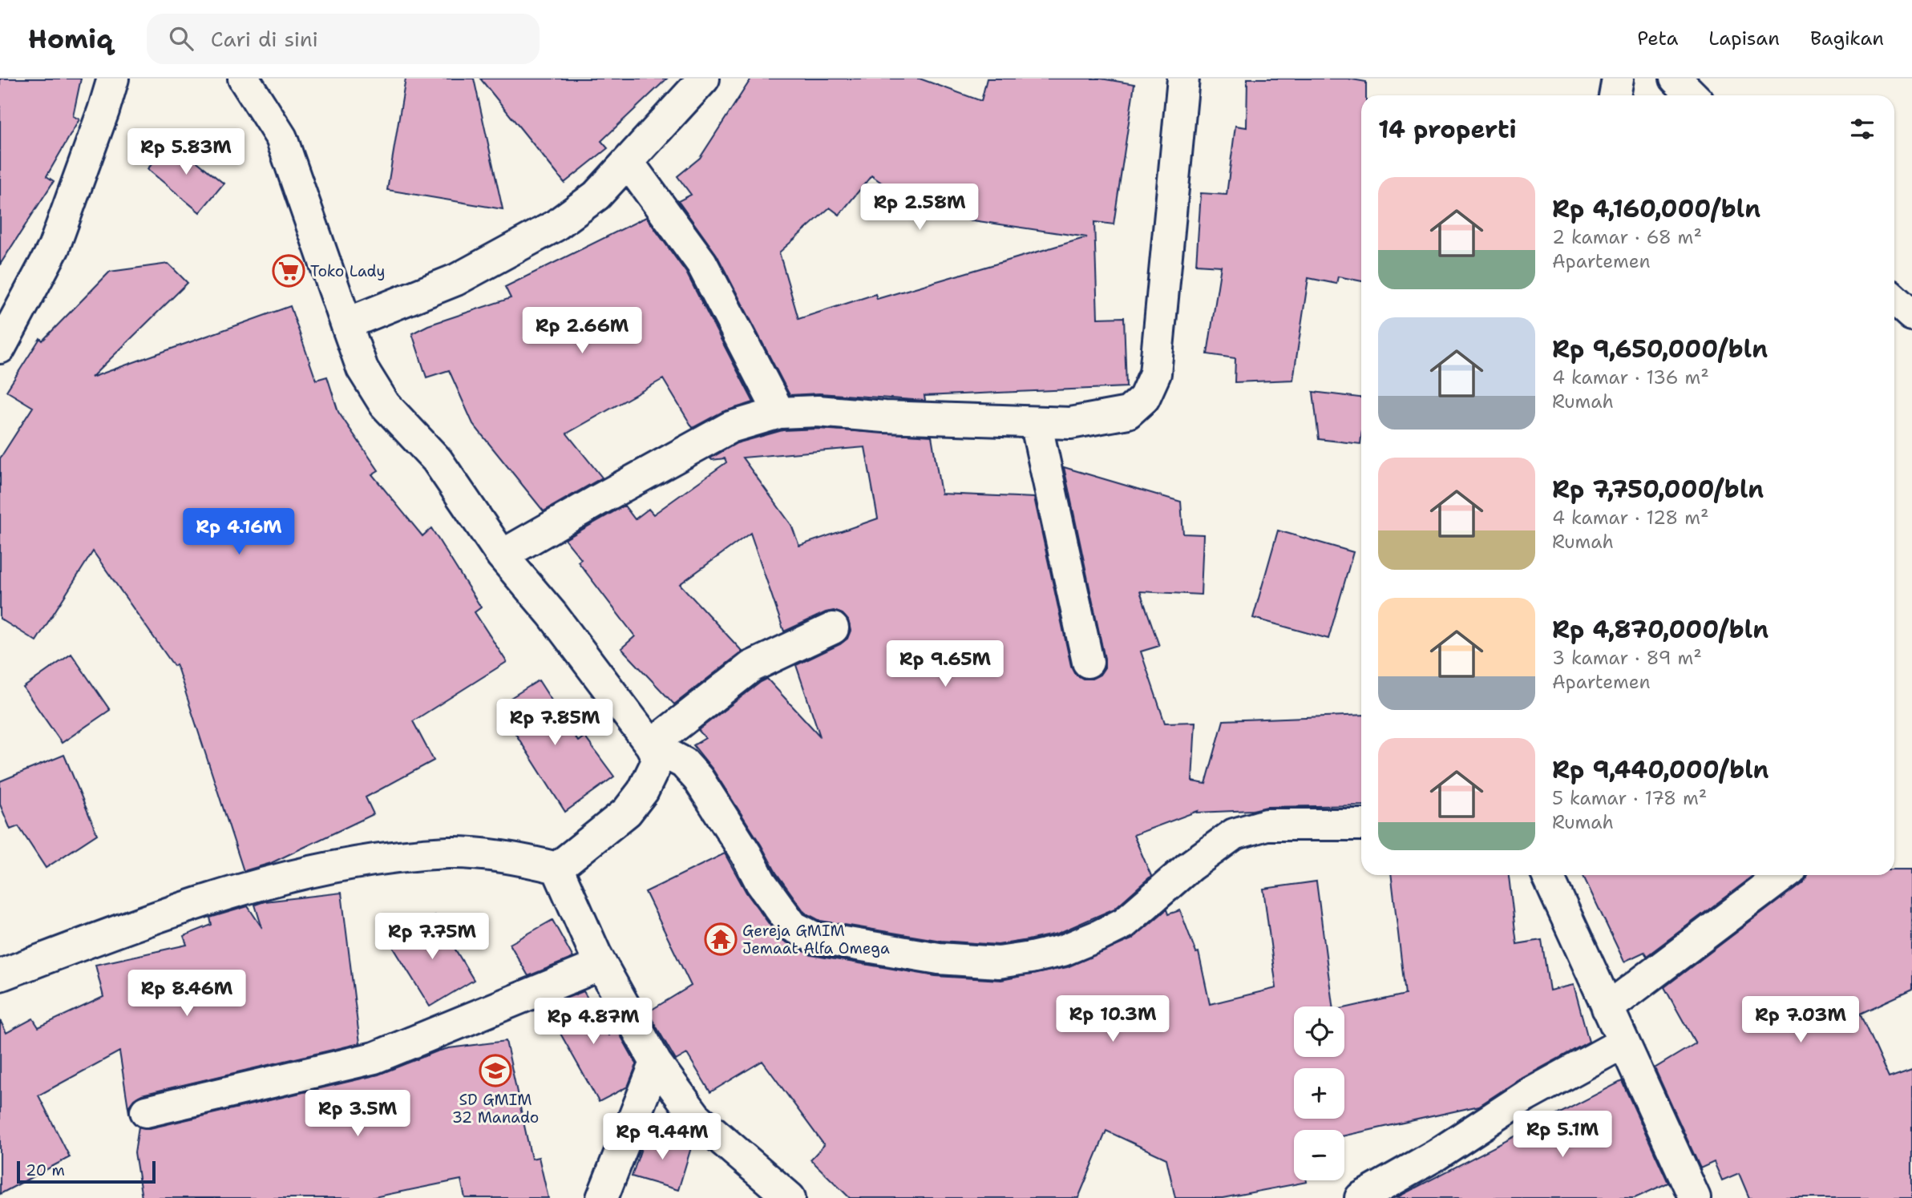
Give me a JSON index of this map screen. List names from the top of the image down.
{
  "places": {
    "supermarket": ["Toko Lady"],
    "temple": ["Gereja GMIM Jemaat Alfa Omega"],
    "school or university": ["SD GMIM 32 Manado"]
  },
  "scale_bar": "20 m",
  "page": {
    "header": "Homiq",
    "search": "Cari di sini",
    "nav": ["Peta", "Lapisan", "Bagikan"],
    "heading": "14 properti",
    "price": [
      "Rp 5.83M",
      "Rp 2.58M",
      "Rp 2.66M",
      "Rp 4.16M",
      "Rp 9.65M",
      "Rp 7.85M",
      "Rp 7.75M",
      "Rp 8.46M",
      "Rp 10.3M",
      "Rp 7.03M",
      "Rp 4.87M",
      "Rp 3.5M",
      "Rp 5.1M",
      "Rp 9.44M"
    ],
    "list": [
      {
        "name": "Rp 4,160,000/bln",
        "note": "2 kamar · 68 m² · Apartemen"
      },
      {
        "name": "Rp 9,650,000/bln",
        "note": "4 kamar · 136 m² · Rumah"
      },
      {
        "name": "Rp 7,750,000/bln",
        "note": "4 kamar · 128 m² · Rumah"
      },
      {
        "name": "Rp 4,870,000/bln",
        "note": "3 kamar · 89 m² · Apartemen"
      },
      {
        "name": "Rp 9,440,000/bln",
        "note": "5 kamar · 178 m² · Rumah"
      }
    ],
    "map_buttons": ["+", "−"],
    "scale": "20 m"
  }
}
